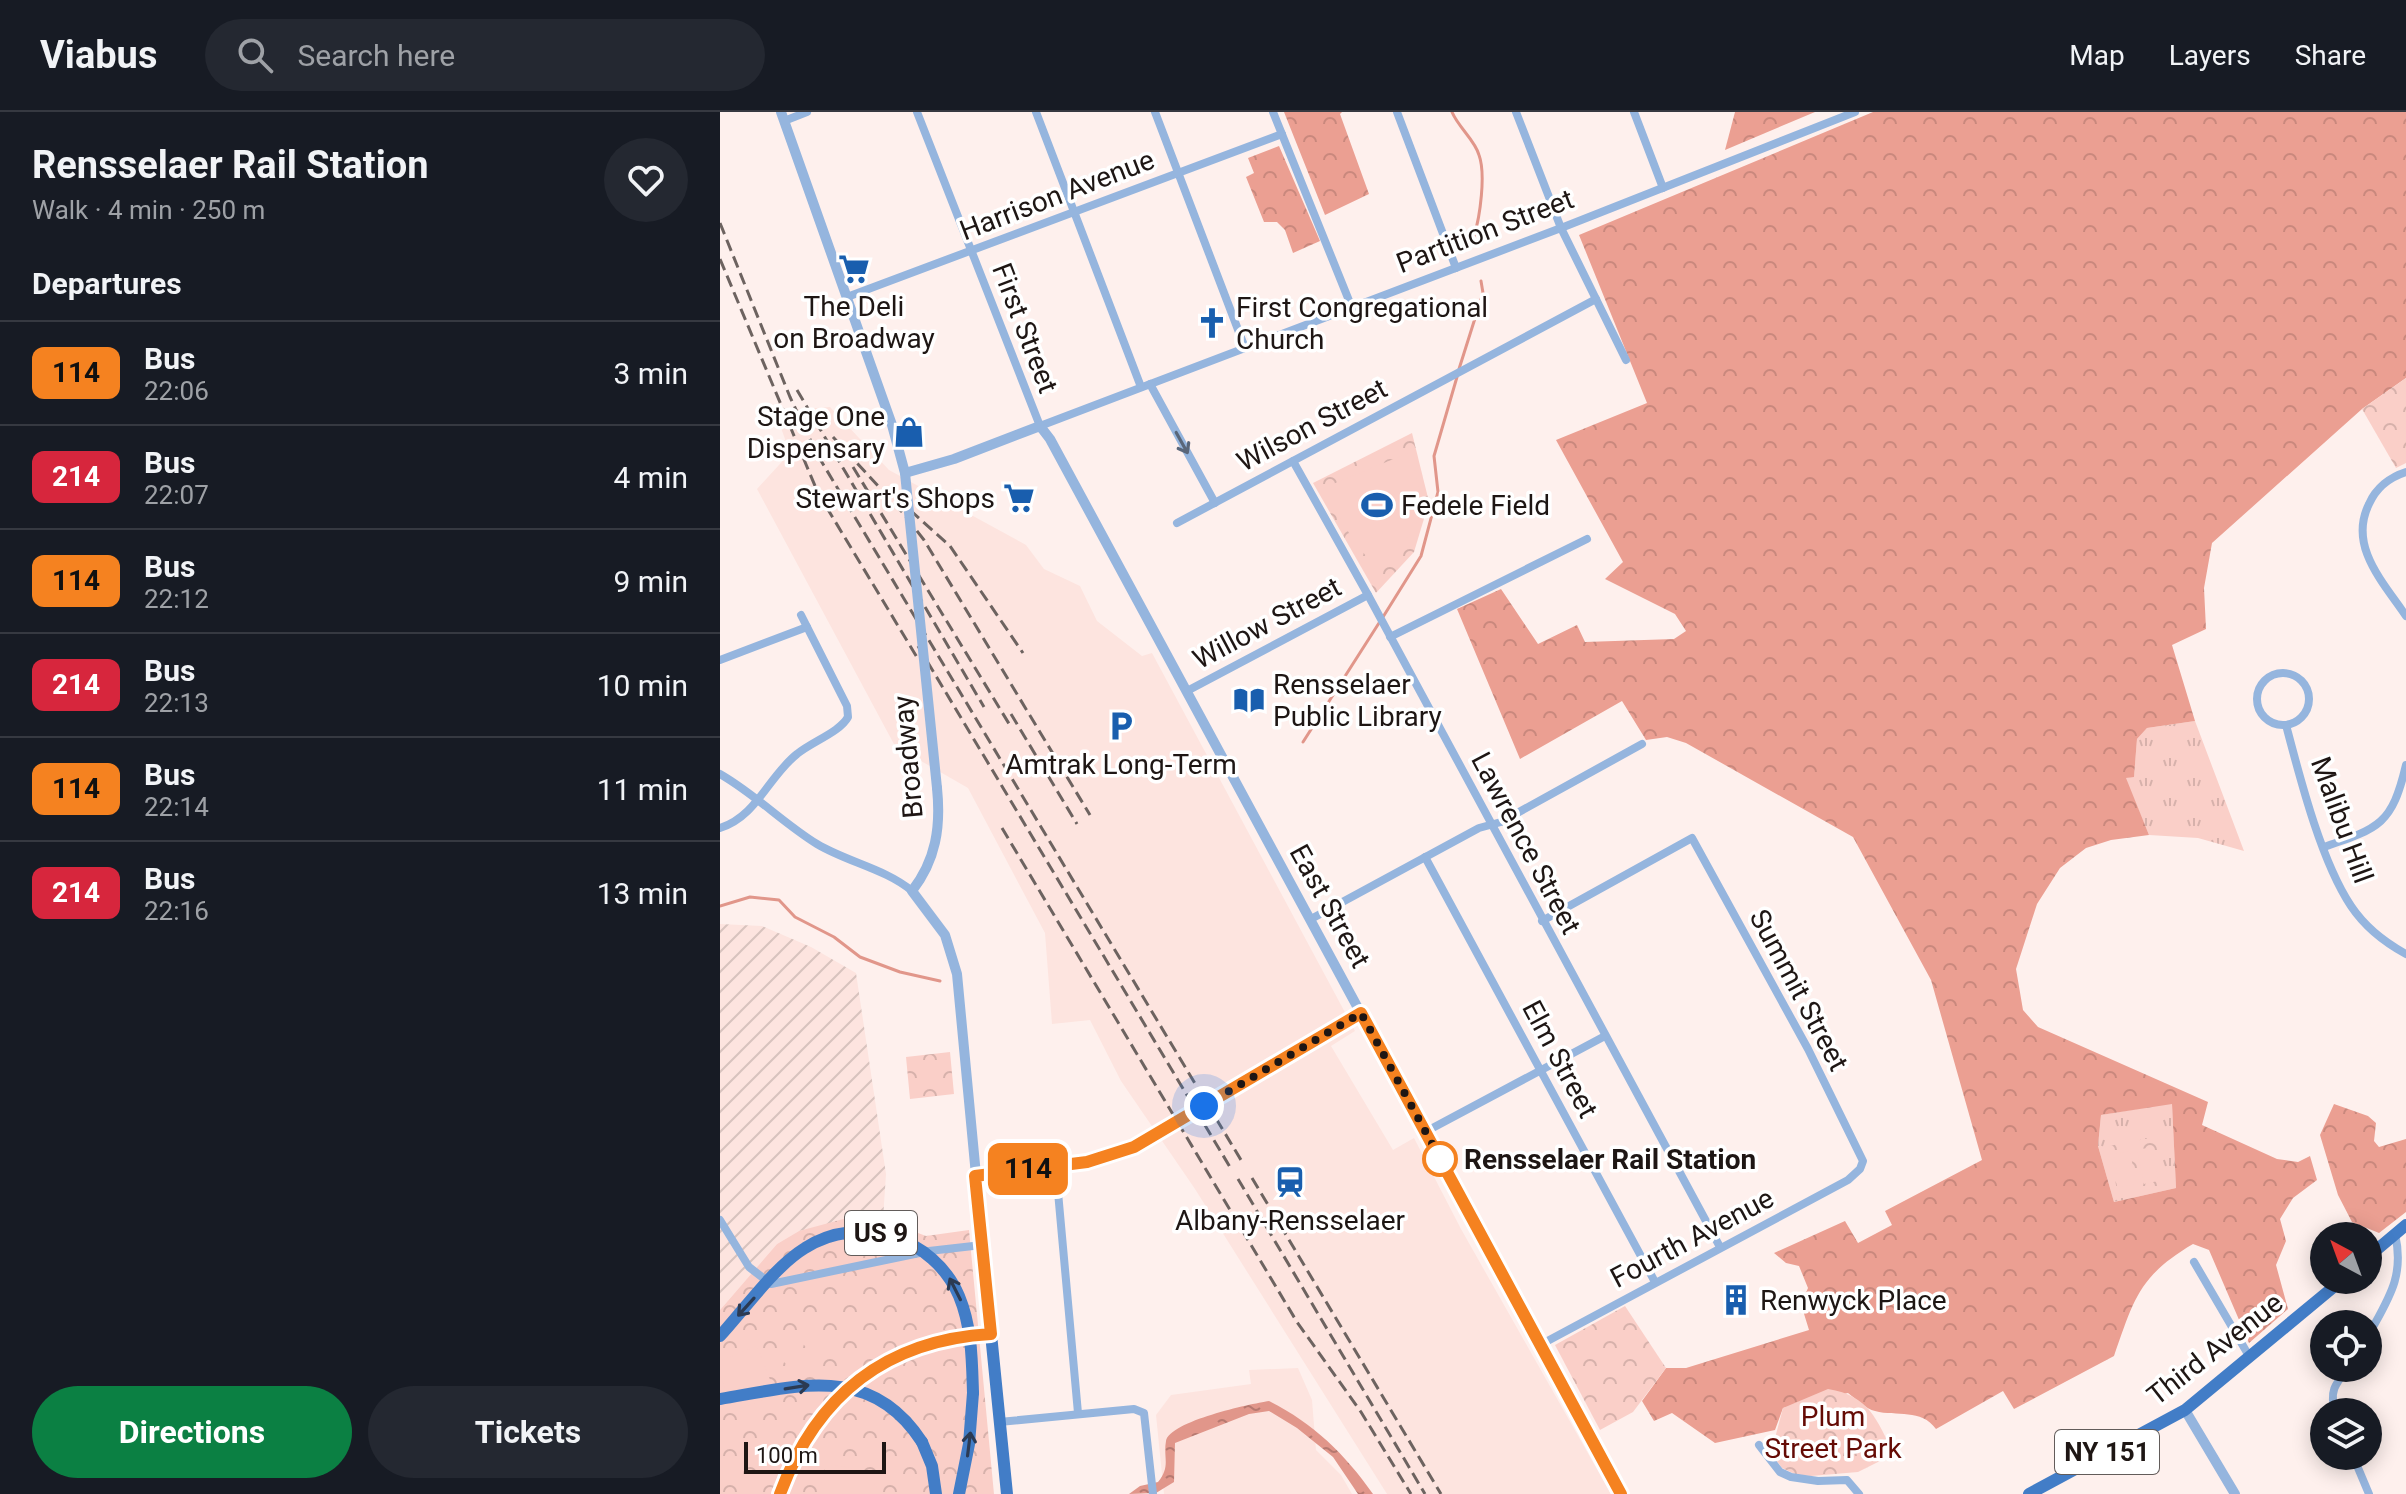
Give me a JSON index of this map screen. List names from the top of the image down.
{
  "streets": {
    "main road": ["US 9", "Third Avenue", "NY 151"],
    "street": [
      "Harrison Avenue",
      "Partition Street",
      "First Street",
      "Wilson Street",
      "Willow Street",
      "Broadway",
      "Malibu Hill",
      "Lawrence Street",
      "East Street",
      "Summit Street",
      "Elm Street",
      "Fourth Avenue"
    ]
  },
  "crossings": [
    ["Harrison Avenue", "First Street"],
    ["Harrison Avenue", "Broadway"],
    ["Partition Street", "First Street"],
    ["Partition Street", "Broadway"],
    ["Partition Street", "East Street"],
    ["First Street", "East Street"],
    ["Wilson Street", "Lawrence Street"],
    ["Willow Street", "Lawrence Street"],
    ["Willow Street", "East Street"],
    ["Lawrence Street", "Summit Street"],
    ["Lawrence Street", "Fourth Avenue"],
    ["East Street", "Fourth Avenue"],
    ["Summit Street", "Fourth Avenue"],
    ["Elm Street", "Fourth Avenue"]
  ],
  "parks": ["Plum Street Park"],
  "places": {
    "supermarket": ["The Deli on Broadway", "Stewart's Shops"],
    "church": ["First Congregational Church"],
    "shop": ["Stage One Dispensary"],
    "sports": ["Fedele Field"],
    "library": ["Rensselaer Public Library"],
    "parking": ["Amtrak Long-Term"],
    "other": ["Rensselaer Rail Station"],
    "station": ["Albany-Rensselaer"],
    "building": ["Renwyck Place"]
  },
  "lines": ["bus line 114"],
  "scale_bar": "100 m",
  "north": "top left",
  "page": {
    "header": "Viabus",
    "search": "Search here",
    "nav": ["Map", "Layers", "Share"],
    "heading": [
      ["Rensselaer Rail Station", "Walk · 4 min · 250 m"],
      "Departures"
    ],
    "on_map": "114",
    "list": [
      {
        "mark": "114",
        "name": "Bus",
        "note": "22:06",
        "value": "3 min"
      },
      {
        "mark": "214",
        "name": "Bus",
        "note": "22:07",
        "value": "4 min"
      },
      {
        "mark": "114",
        "name": "Bus",
        "note": "22:12",
        "value": "9 min"
      },
      {
        "mark": "214",
        "name": "Bus",
        "note": "22:13",
        "value": "10 min"
      },
      {
        "mark": "114",
        "name": "Bus",
        "note": "22:14",
        "value": "11 min"
      },
      {
        "mark": "214",
        "name": "Bus",
        "note": "22:16",
        "value": "13 min"
      }
    ],
    "buttons": ["Directions", "Tickets"],
    "scale": "100 m"
  }
}
